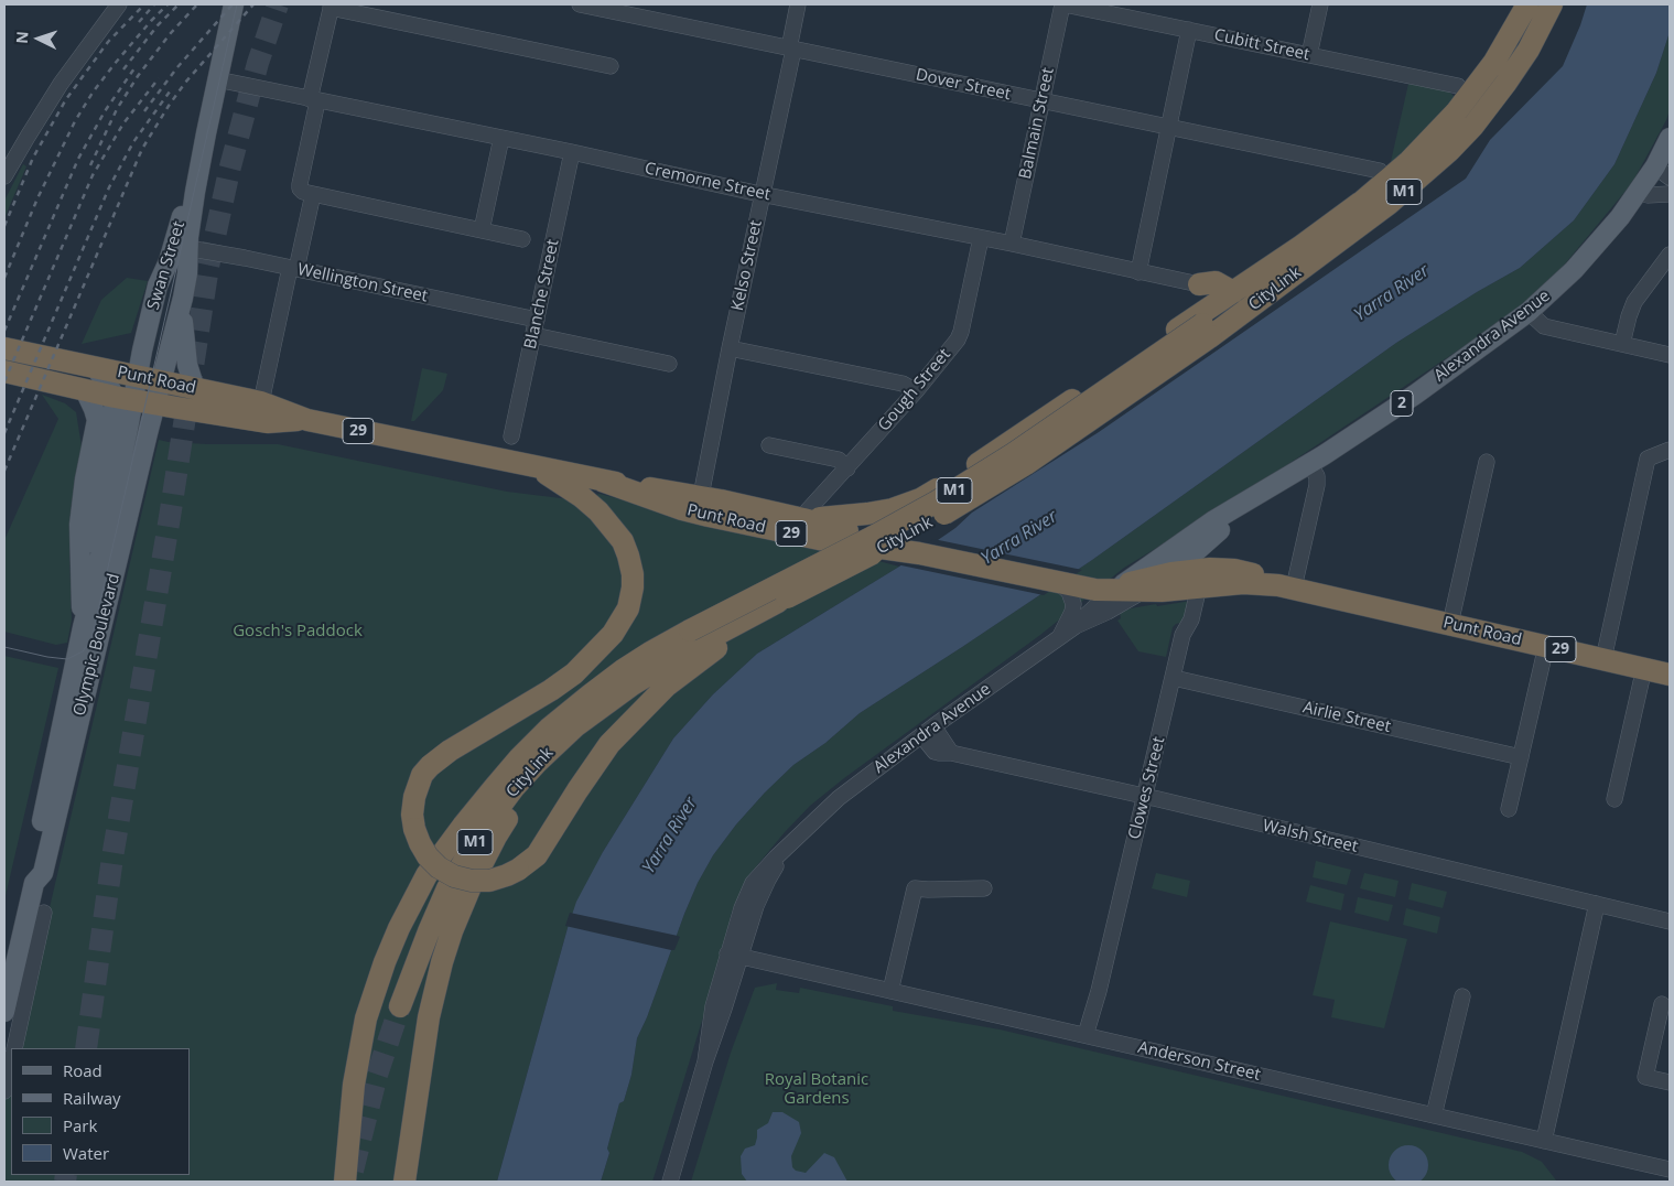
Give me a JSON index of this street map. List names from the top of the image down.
{
  "streets": {
    "highway": [
      "M1",
      "CityLink",
      "Alexandra Avenue",
      "Punt Road",
      "2",
      "29"
    ],
    "main road": ["Swan Street", "Olympic Boulevard"],
    "street": [
      "Cubitt Street",
      "Dover Street",
      "Balmain Street",
      "Cremorne Street",
      "Kelso Street",
      "Wellington Street",
      "Blanche Street",
      "Gough Street",
      "Airlie Street",
      "Clowes Street",
      "Walsh Street",
      "Anderson Street"
    ]
  },
  "crossings": [
    ["Cubitt Street", "Balmain Street"],
    ["Dover Street", "Balmain Street"],
    ["Dover Street", "Kelso Street"],
    ["Balmain Street", "Cremorne Street"],
    ["Cremorne Street", "Swan Street"],
    ["Cremorne Street", "Kelso Street"],
    ["Cremorne Street", "Blanche Street"],
    ["Cremorne Street", "Gough Street"],
    ["M1", "CityLink"],
    ["Swan Street", "Wellington Street"],
    ["Swan Street", "Punt Road"],
    ["Swan Street", "Olympic Boulevard"],
    ["Kelso Street", "Punt Road"],
    ["Wellington Street", "Blanche Street"],
    ["Alexandra Avenue", "Punt Road"],
    ["Alexandra Avenue", "Walsh Street"],
    ["Alexandra Avenue", "Anderson Street"],
    ["Punt Road", "Gough Street"],
    ["Punt Road", "Olympic Boulevard"],
    ["Punt Road", "Clowes Street"],
    ["Airlie Street", "Clowes Street"],
    ["Clowes Street", "Walsh Street"],
    ["Clowes Street", "Anderson Street"]
  ],
  "water": ["Yarra River"],
  "parks": ["Gosch's Paddock", "Royal Botanic Gardens"],
  "legend": [
    "Road",
    "Railway",
    "Park",
    "Water"
  ],
  "north": "left"
}
